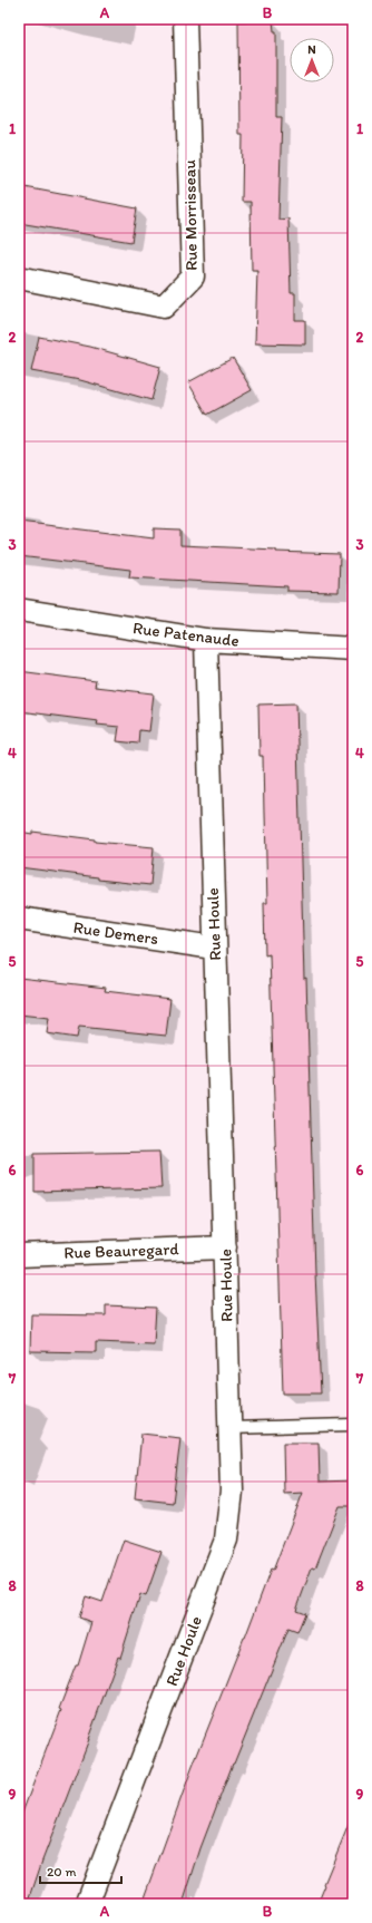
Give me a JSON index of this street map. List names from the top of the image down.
{
  "streets": {
    "street": [
      "Rue Morrisseau",
      "Rue Patenaude",
      "Rue Houle",
      "Rue Demers",
      "Rue Beauregard"
    ]
  },
  "crossings": [
    ["Rue Patenaude", "Rue Houle"],
    ["Rue Houle", "Rue Demers"],
    ["Rue Houle", "Rue Beauregard"]
  ],
  "scale_bar": "20 m",
  "north": "top",
  "grid": {
    "columns": ["A", "B"],
    "rows": [
      "1",
      "2",
      "3",
      "4",
      "5",
      "6",
      "7",
      "8",
      "9"
    ]
  }
}
